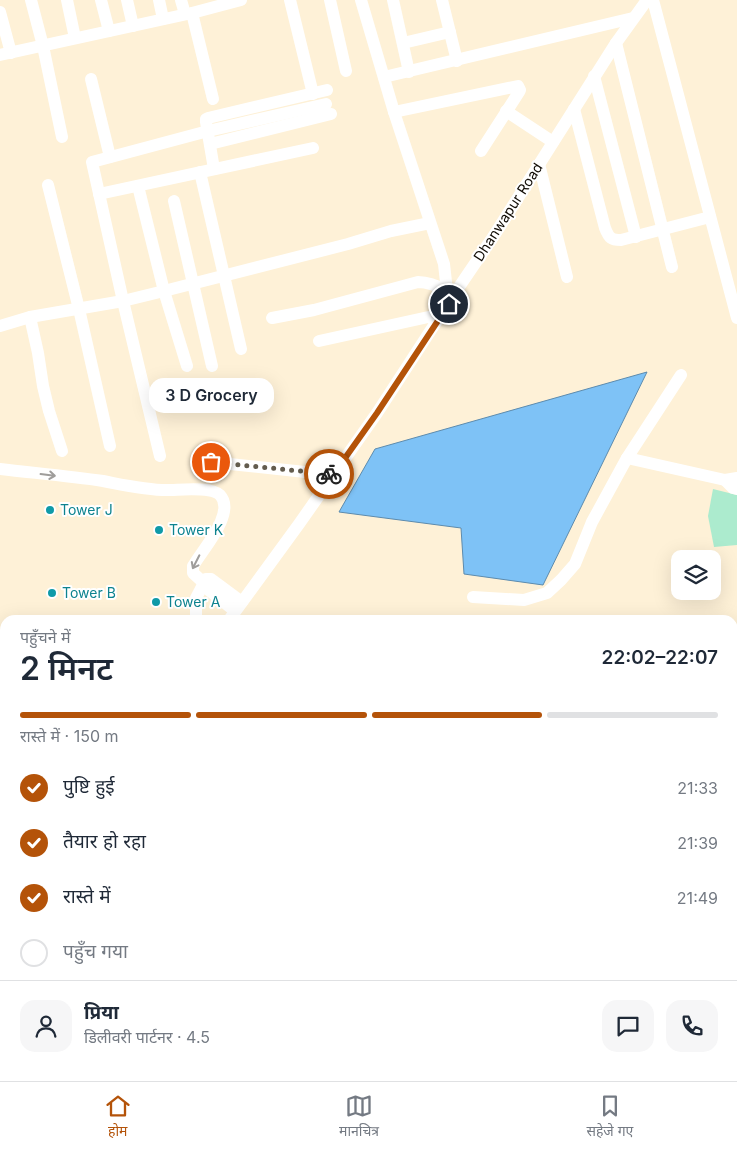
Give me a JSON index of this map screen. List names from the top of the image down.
{
  "streets": {
    "street": ["Dhanwapur Road"]
  },
  "places": [
    "3 D Grocery",
    "Tower J",
    "Tower K",
    "Tower B",
    "Tower A"
  ],
  "page": {
    "bubble": "3 D Grocery",
    "heading": ["2 मिनट", "पहुँचने में", "22:02–22:07"],
    "panel": ["प्रिया", "डिलीवरी पार्टनर · 4.5"],
    "bar": "रास्ते में · 150 m",
    "list": [
      ["पुष्टि हुई", "21:33"],
      ["तैयार हो रहा", "21:39"],
      ["रास्ते में", "21:49"],
      "पहुँच गया"
    ],
    "tabs": ["होम", "मानचित्र", "सहेजे गए"]
  }
}
